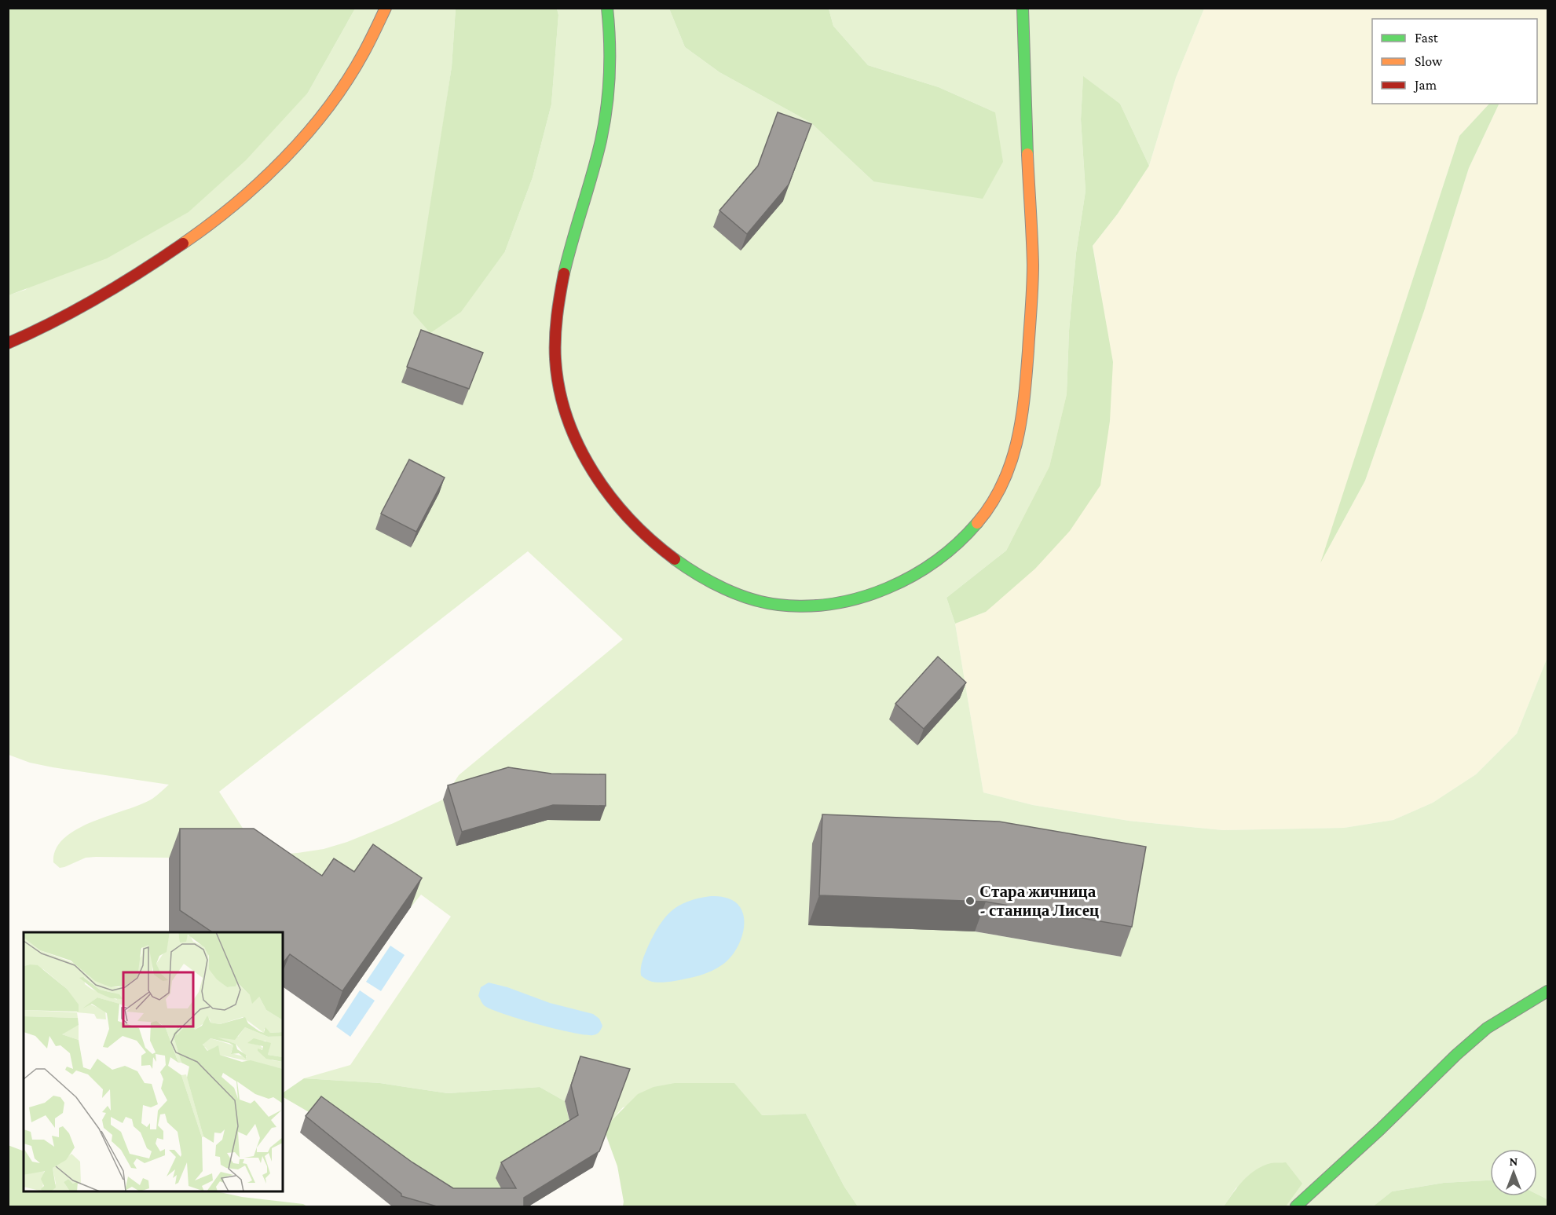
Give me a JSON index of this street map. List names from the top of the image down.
{
  "places": ["Стара жичница - станица Лисец"],
  "legend": ["Fast", "Slow", "Jam"],
  "north": "top"
}
